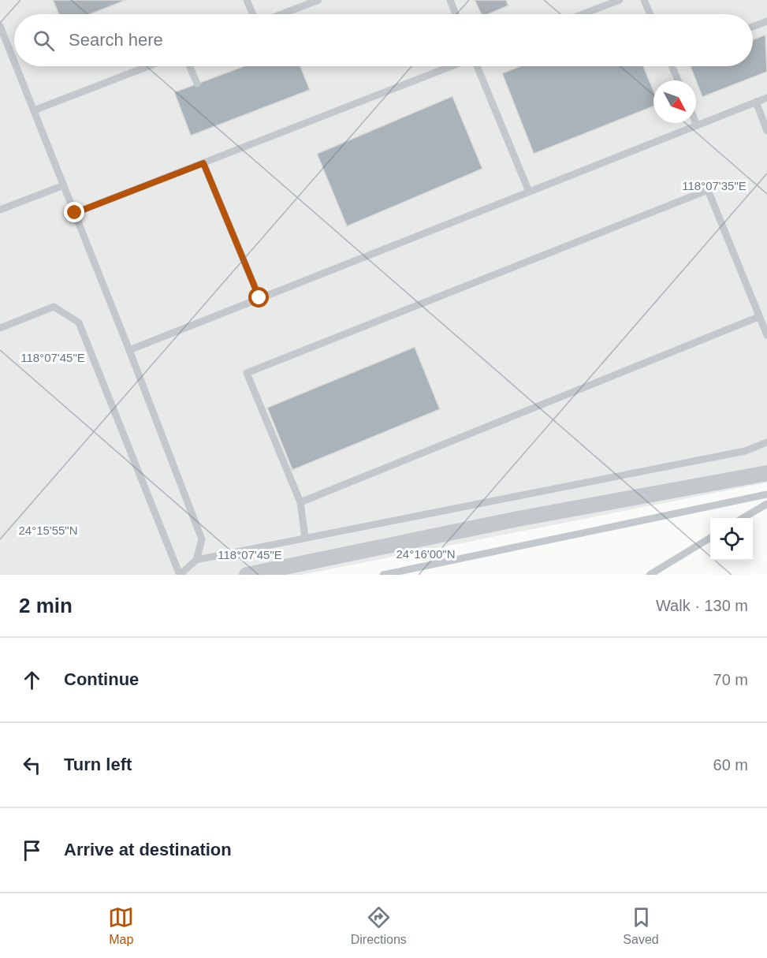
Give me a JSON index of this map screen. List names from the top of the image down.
{
  "north": "bottom right",
  "page": {
    "search": "Search here",
    "heading": ["2 min", "Walk · 130 m"],
    "list": [
      ["Continue", "70 m"],
      ["Turn left", "60 m"],
      "Arrive at destination"
    ],
    "nav": ["Map", "Directions", "Saved"]
  },
  "coordinates": [
    "118°07'35\"E",
    "118°07'45\"E",
    "24°15'55\"N",
    "24°16'00\"N"
  ]
}
